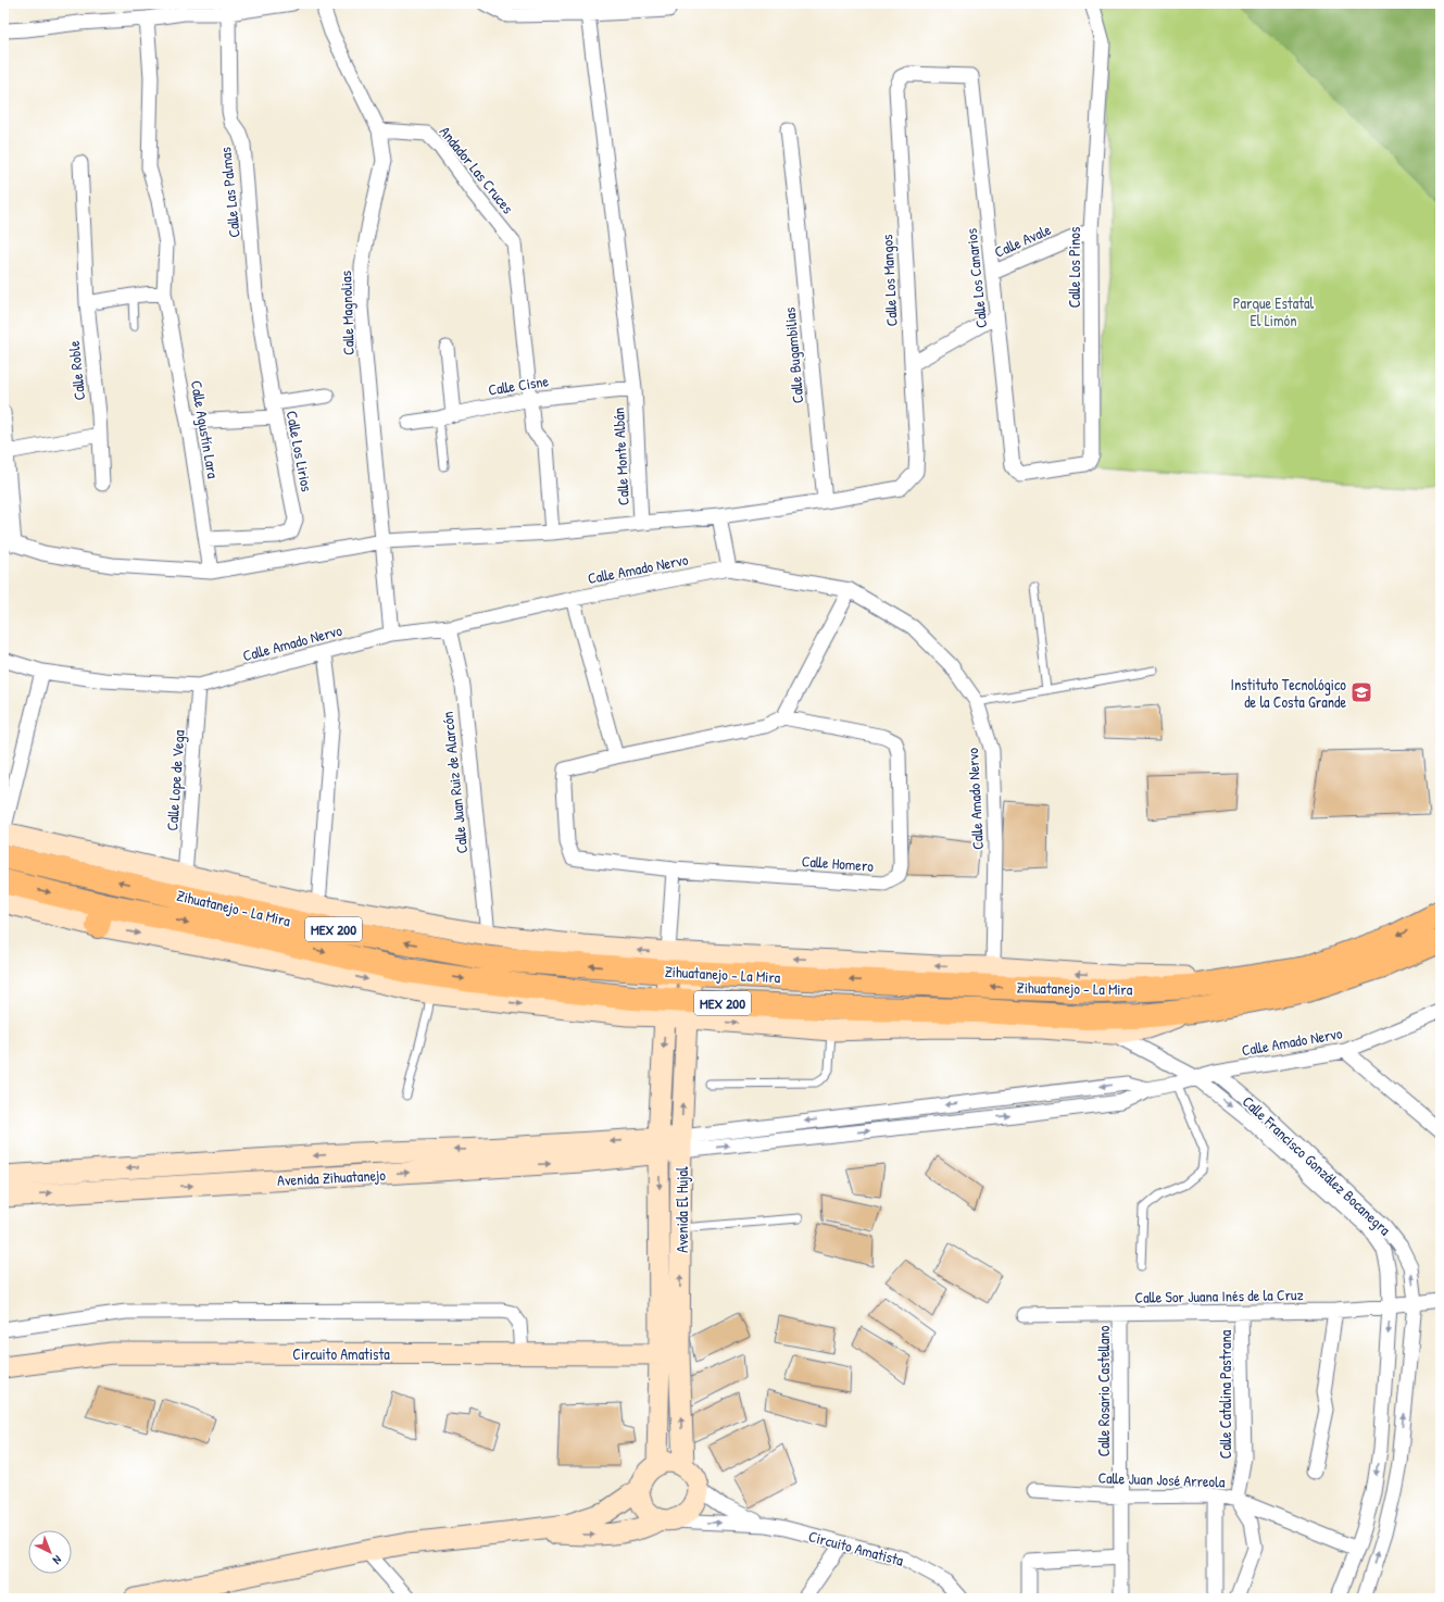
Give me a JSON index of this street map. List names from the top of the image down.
{
  "streets": {
    "highway": ["Zihuatanejo - La Mira", "MEX 200"],
    "street": [
      "Andador Las Cruces",
      "Calle Las Palmas",
      "Calle Avale",
      "Calle Los Pinos",
      "Calle Los Canarios",
      "Calle Los Mangos",
      "Calle Magnolias",
      "Calle Bugambilias",
      "Calle Roble",
      "Calle Cisne",
      "Calle Agustín Lara",
      "Calle Los Lirios",
      "Calle Monte Albán",
      "Calle Amado Nervo",
      "Calle Lope de Vega",
      "Calle Juan Ruiz de Alarcón",
      "Calle Homero",
      "Calle Francisco González Bocanegra",
      "Avenida Zihuatanejo",
      "Avenida El Hujal",
      "Calle Sor Juana Inés de la Cruz",
      "Circuito Amatista",
      "Calle Rosario Castellano",
      "Calle Catalina Pastrana",
      "Calle Juan José Arreola"
    ]
  },
  "crossings": [
    ["Andador Las Cruces", "Calle Magnolias"],
    ["Andador Las Cruces", "Calle Cisne"],
    ["Calle Las Palmas", "Calle Los Lirios"],
    ["Calle Avale", "Calle Los Pinos"],
    ["Calle Avale", "Calle Los Canarios"],
    ["Calle Los Pinos", "Calle Los Canarios"],
    ["Calle Los Canarios", "Calle Los Mangos"],
    ["Calle Los Mangos", "Calle Bugambilias"],
    ["Calle Magnolias", "Calle Amado Nervo"],
    ["Calle Cisne", "Calle Monte Albán"],
    ["Calle Agustín Lara", "Calle Los Lirios"],
    ["Calle Amado Nervo", "Calle Lope de Vega"],
    ["Calle Amado Nervo", "Calle Juan Ruiz de Alarcón"],
    ["Calle Amado Nervo", "Calle Francisco González Bocanegra"],
    ["Calle Amado Nervo", "Avenida Zihuatanejo"],
    ["Calle Amado Nervo", "Avenida El Hujal"],
    ["Zihuatanejo - La Mira", "Avenida El Hujal"],
    ["Calle Francisco González Bocanegra", "Calle Sor Juana Inés de la Cruz"],
    ["Calle Francisco González Bocanegra", "Calle Juan José Arreola"],
    ["Avenida Zihuatanejo", "Avenida El Hujal"],
    ["Avenida El Hujal", "Circuito Amatista"],
    ["Calle Sor Juana Inés de la Cruz", "Calle Rosario Castellano"],
    ["Calle Sor Juana Inés de la Cruz", "Calle Catalina Pastrana"],
    ["Calle Rosario Castellano", "Calle Juan José Arreola"],
    ["Calle Catalina Pastrana", "Calle Juan José Arreola"]
  ],
  "parks": ["Parque Estatal El Limón"],
  "places": {
    "school or university": ["Instituto Tecnológico de la Costa Grande"]
  },
  "north": "bottom right"
}
